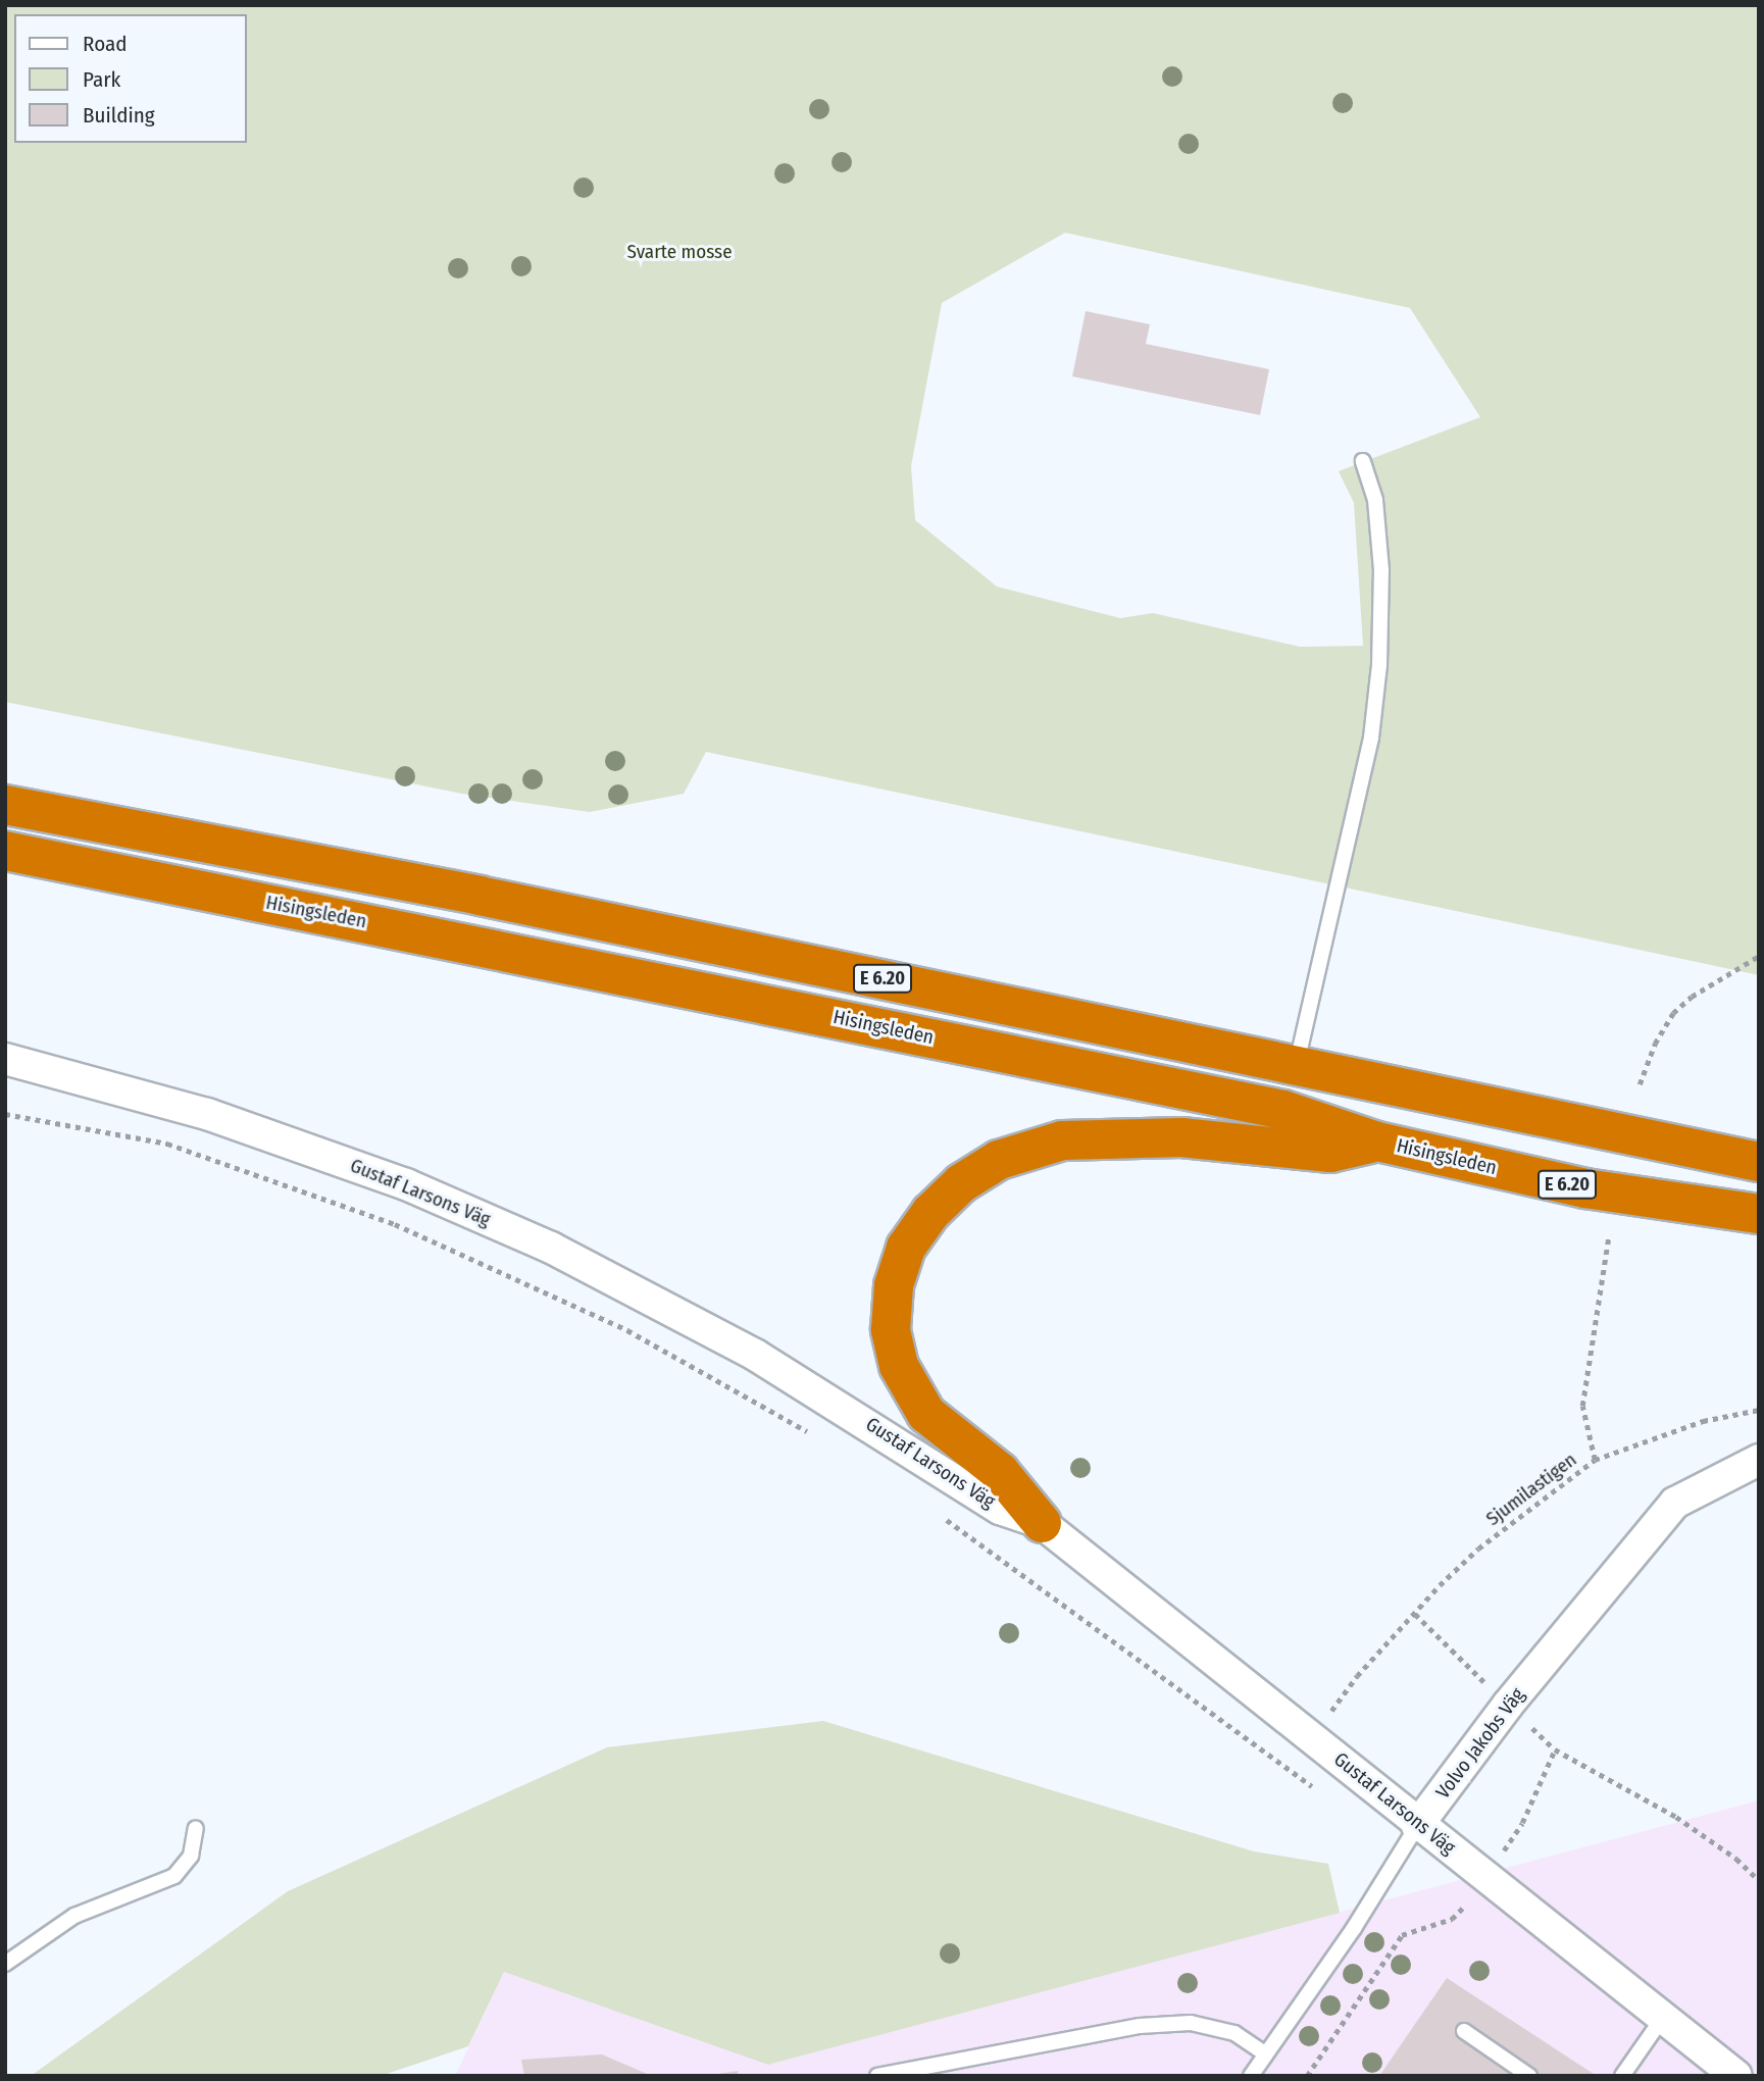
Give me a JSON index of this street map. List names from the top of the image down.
{
  "streets": {
    "highway": ["Hisingsleden", "E 6.20"],
    "street": ["Gustaf Larsons Väg", "Volvo Jakobs Väg"],
    "path": ["Sjumilastigen"]
  },
  "crossings": [
    ["Gustaf Larsons Väg", "Sjumilastigen"],
    ["Gustaf Larsons Väg", "Volvo Jakobs Väg"]
  ],
  "parks": ["Svarte mosse"],
  "legend": ["Road", "Park", "Building"]
}
